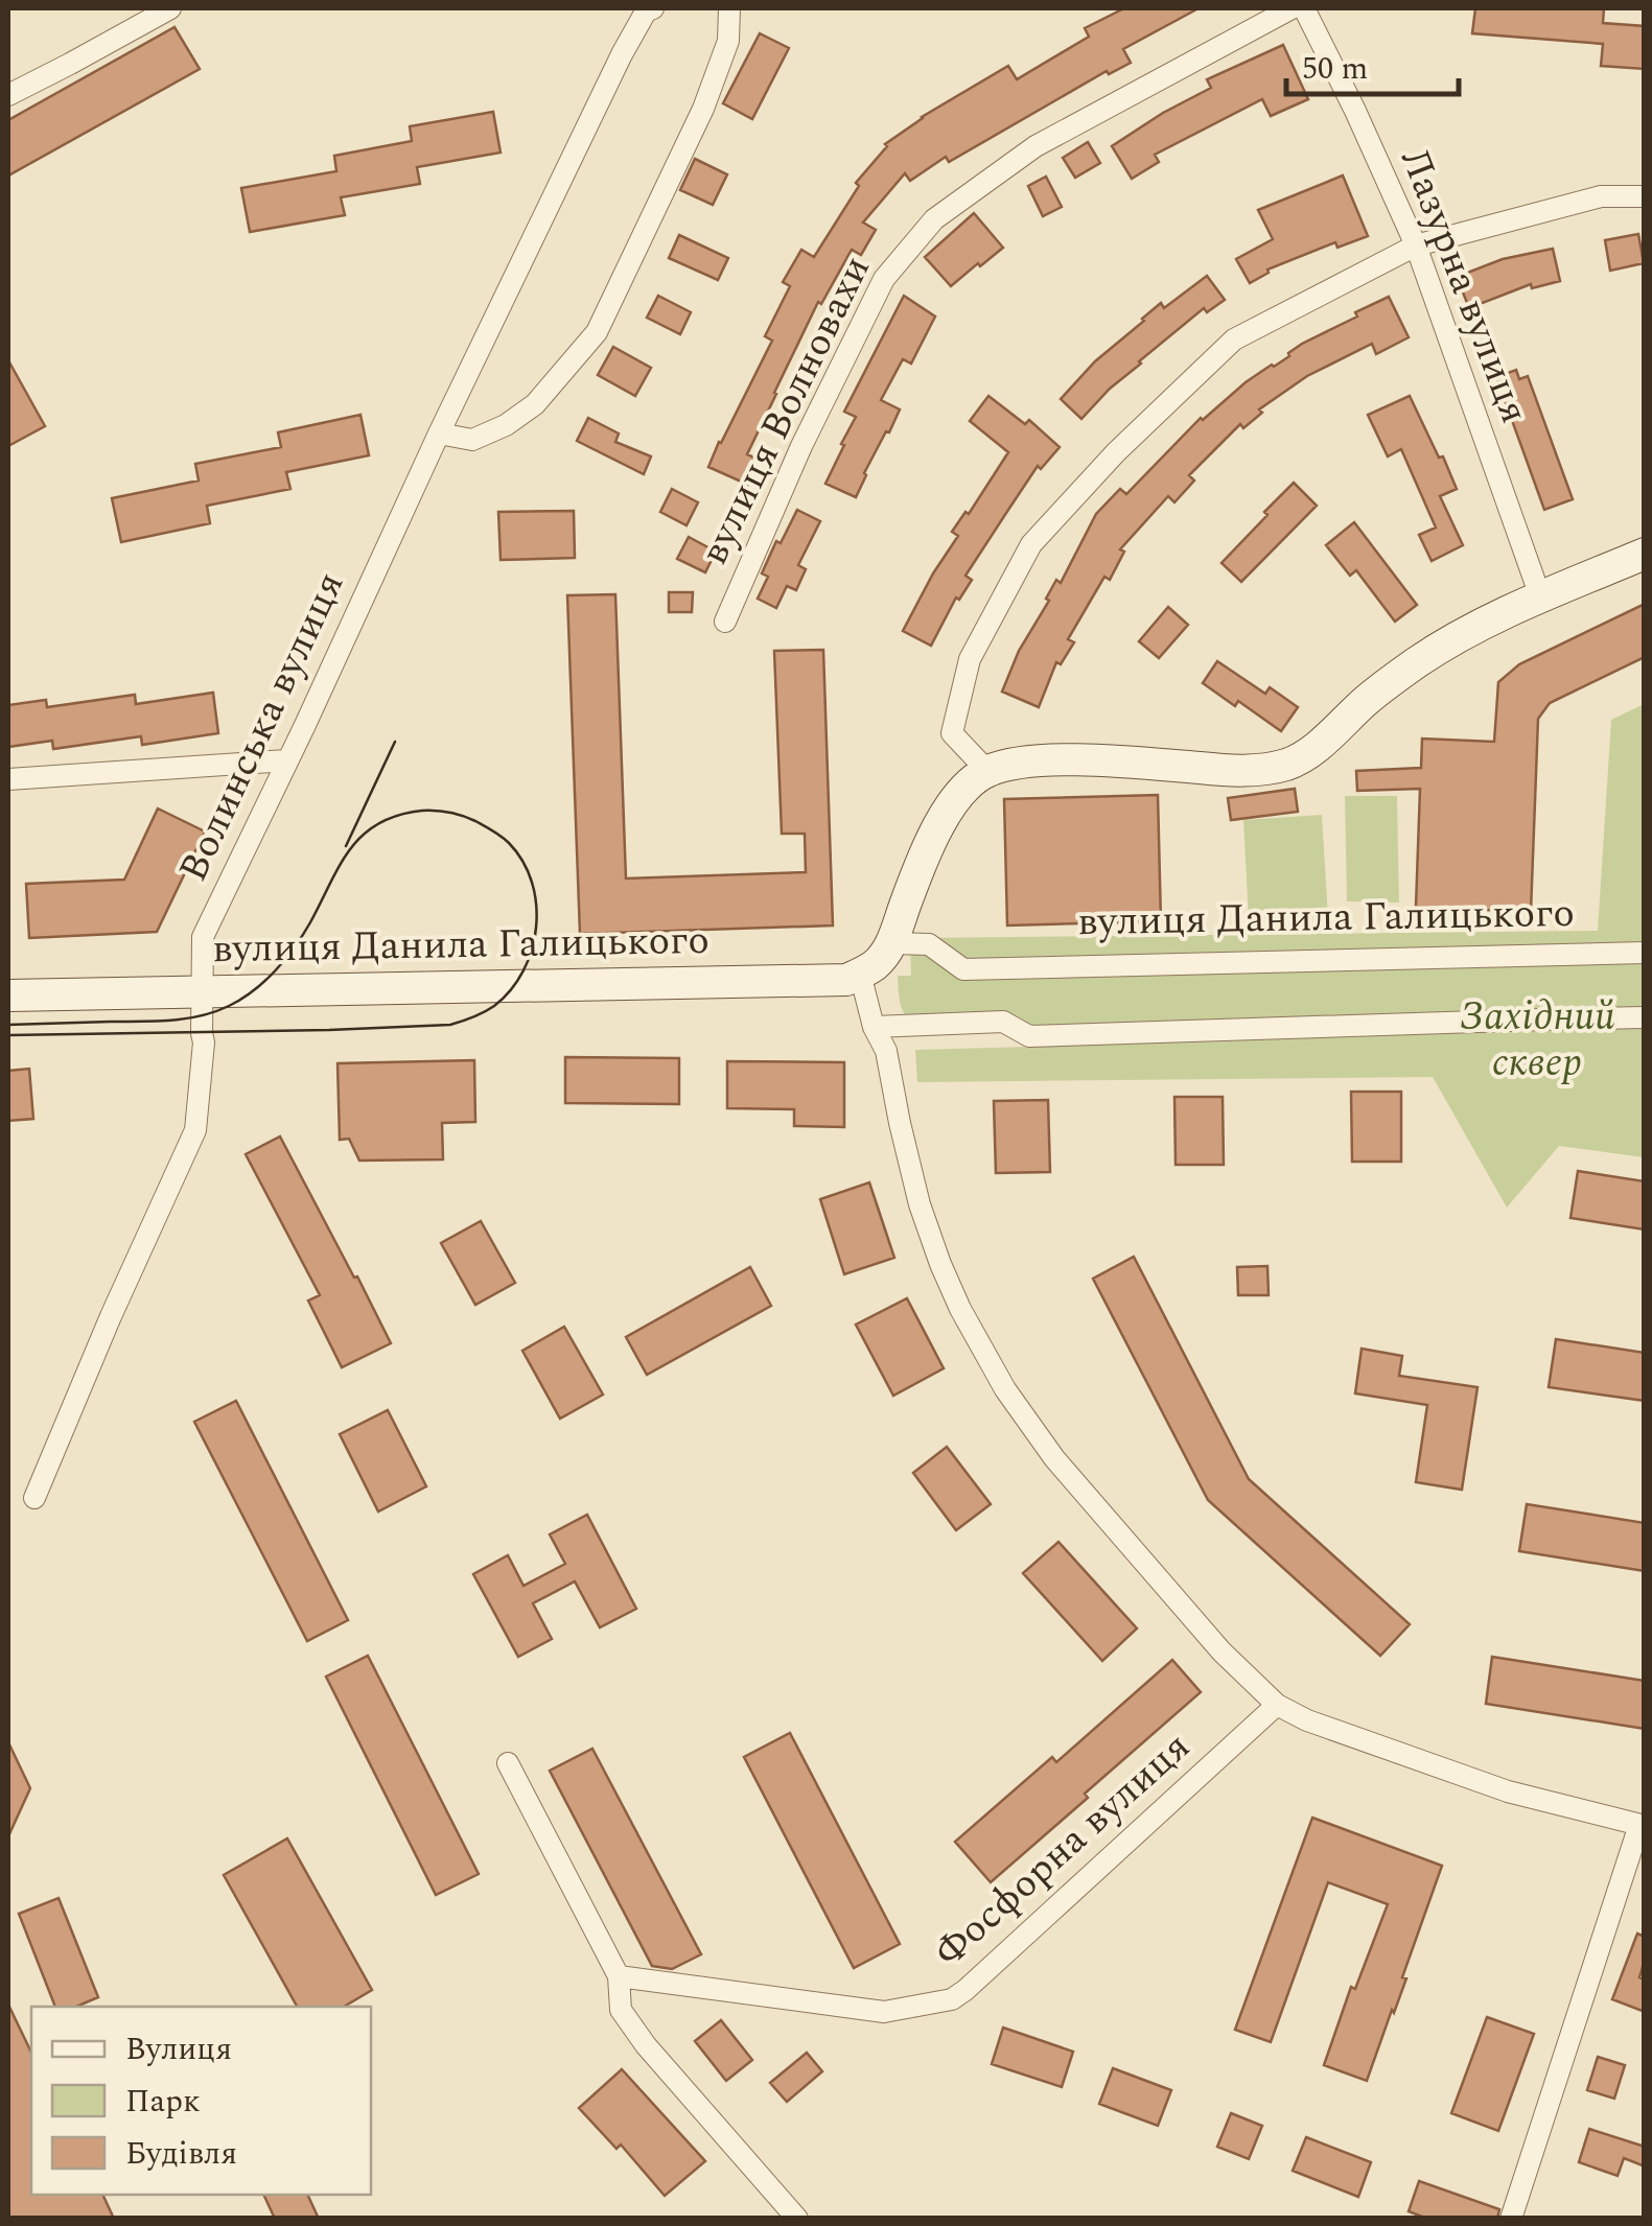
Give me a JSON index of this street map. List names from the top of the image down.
{
  "streets": {
    "street": [
      "Лазурна вулиця",
      "вулиця Волновахи",
      "Волинська вулиця",
      "вулиця Данила Галицького",
      "Фосфорна вулиця"
    ]
  },
  "crossings": [
    ["Волинська вулиця", "вулиця Данила Галицького"]
  ],
  "parks": ["Західний сквер"],
  "legend": ["Вулиця", "Парк", "Будівля"],
  "scale_bar": "50 m"
}
